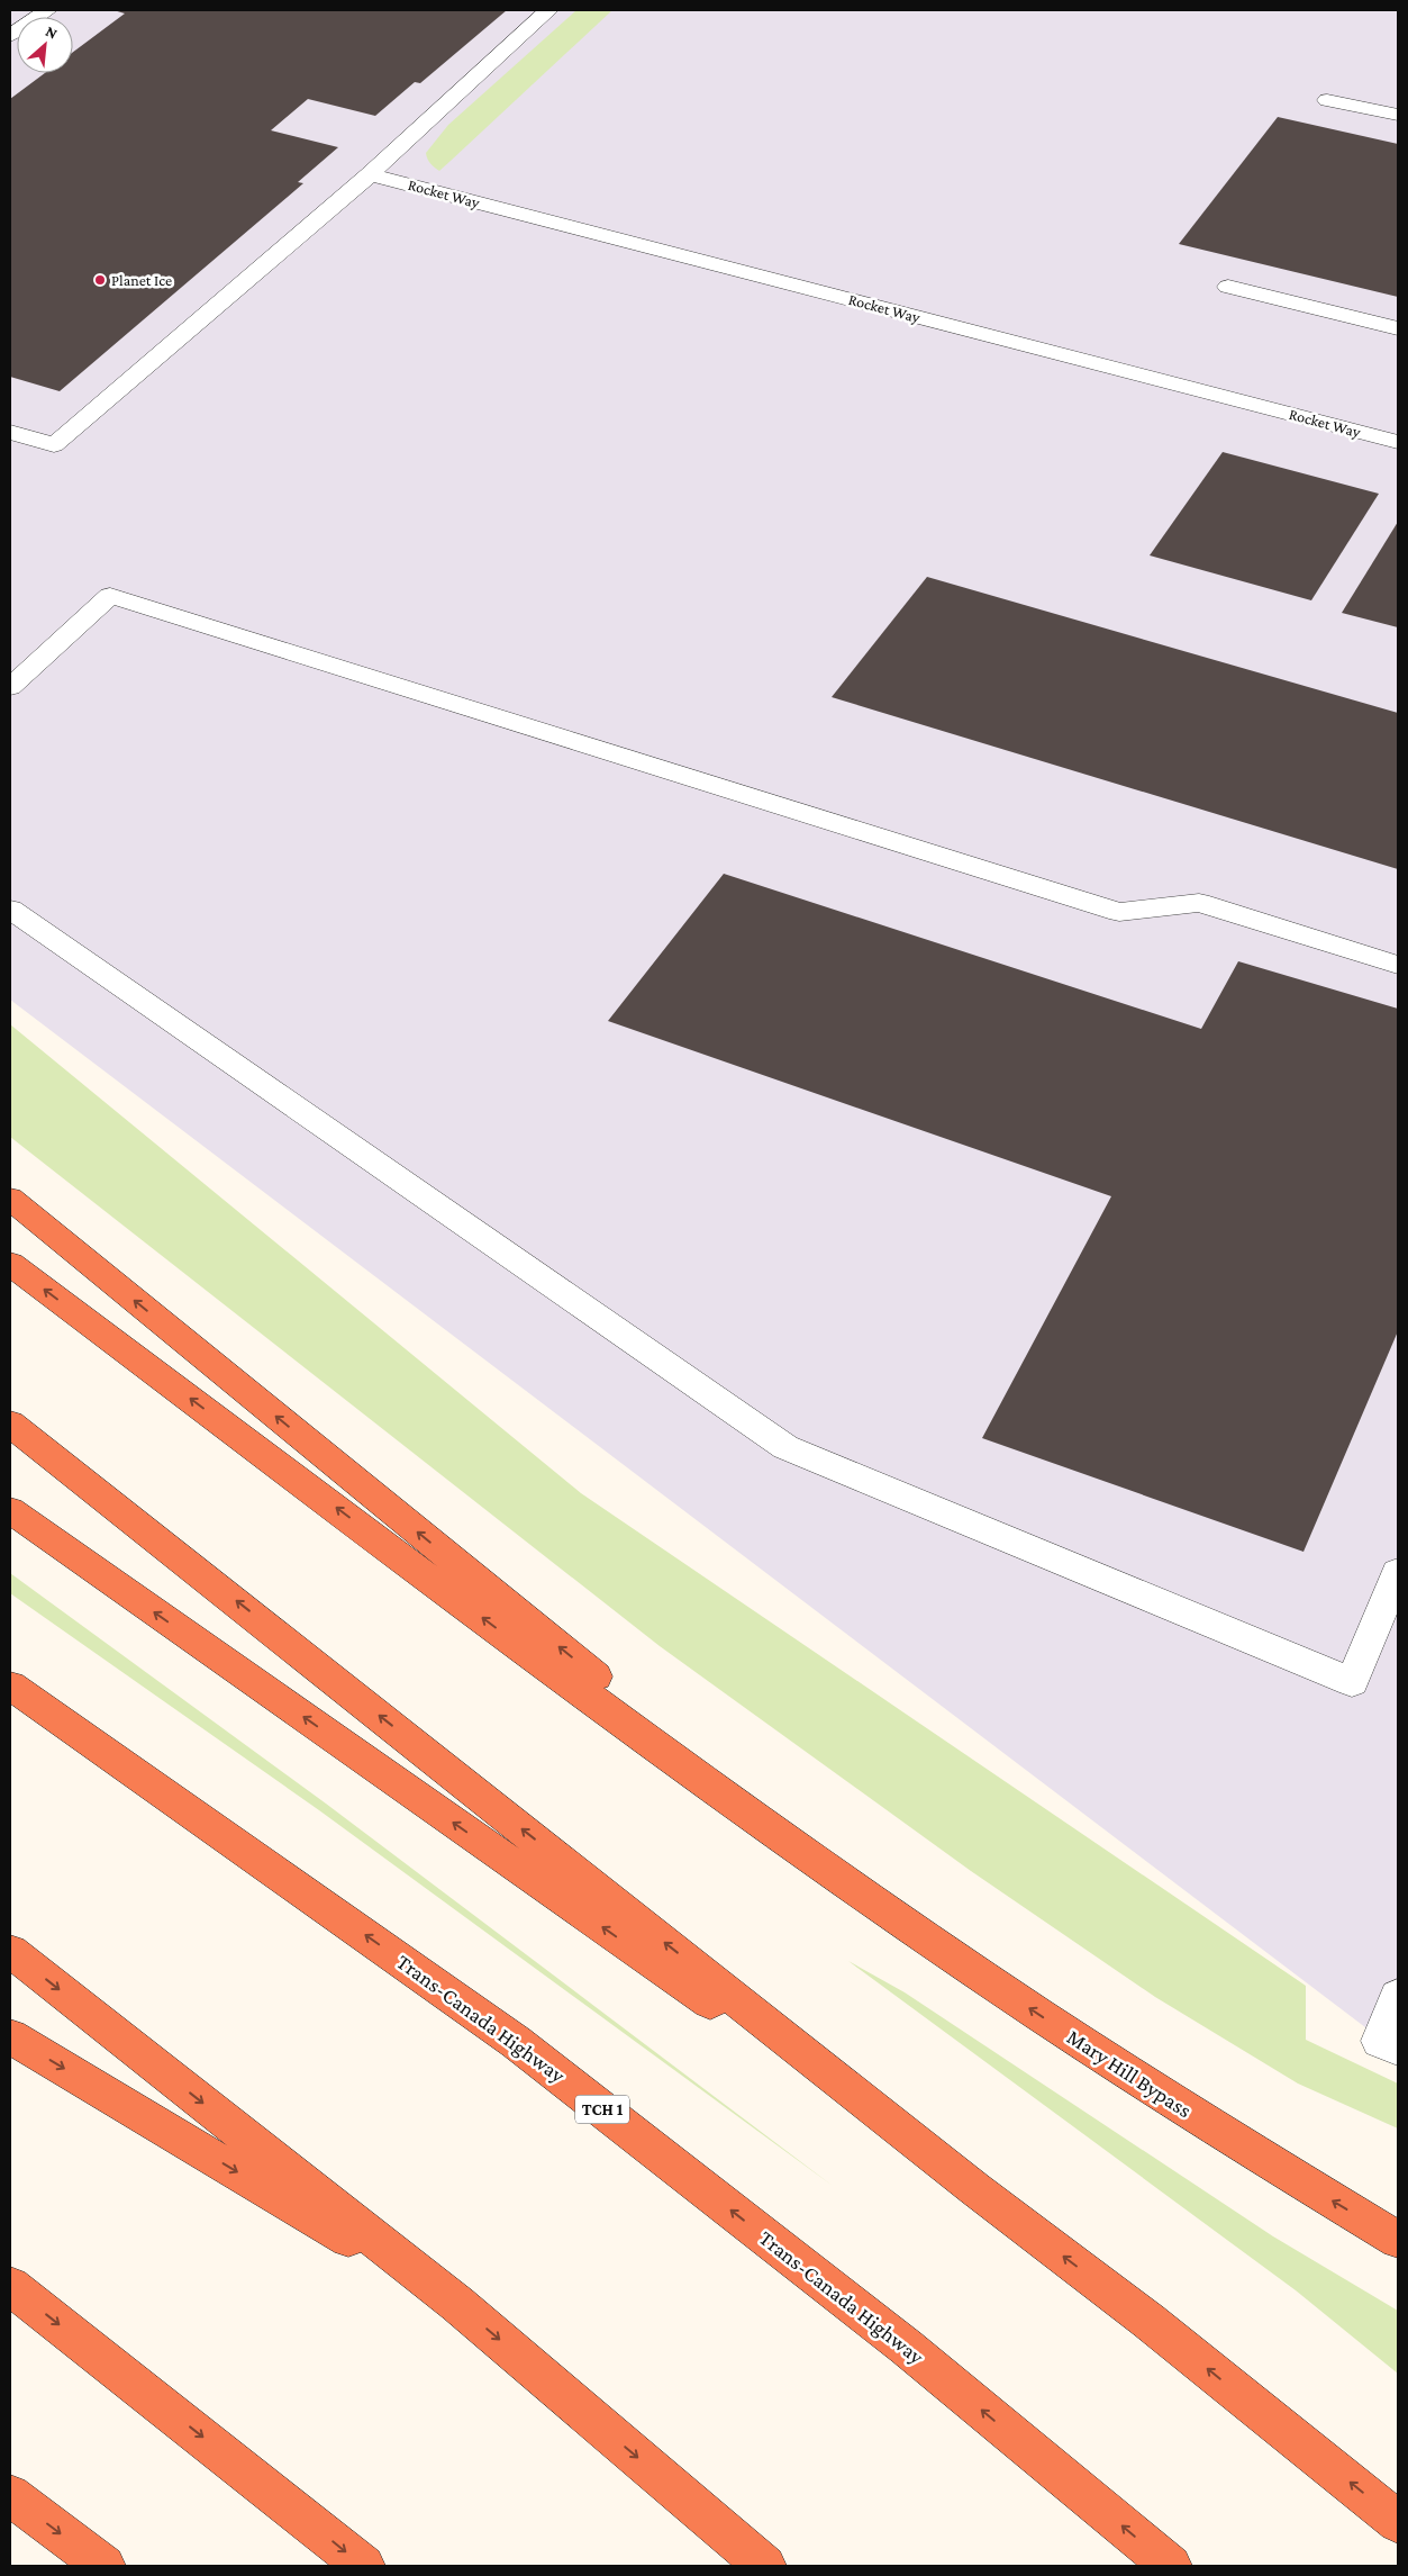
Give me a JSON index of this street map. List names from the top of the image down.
{
  "streets": {
    "highway": ["Trans-Canada Highway", "Mary Hill Bypass", "TCH 1"],
    "street": ["Rocket Way"]
  },
  "places": ["Planet Ice"],
  "north": "top right"
}
